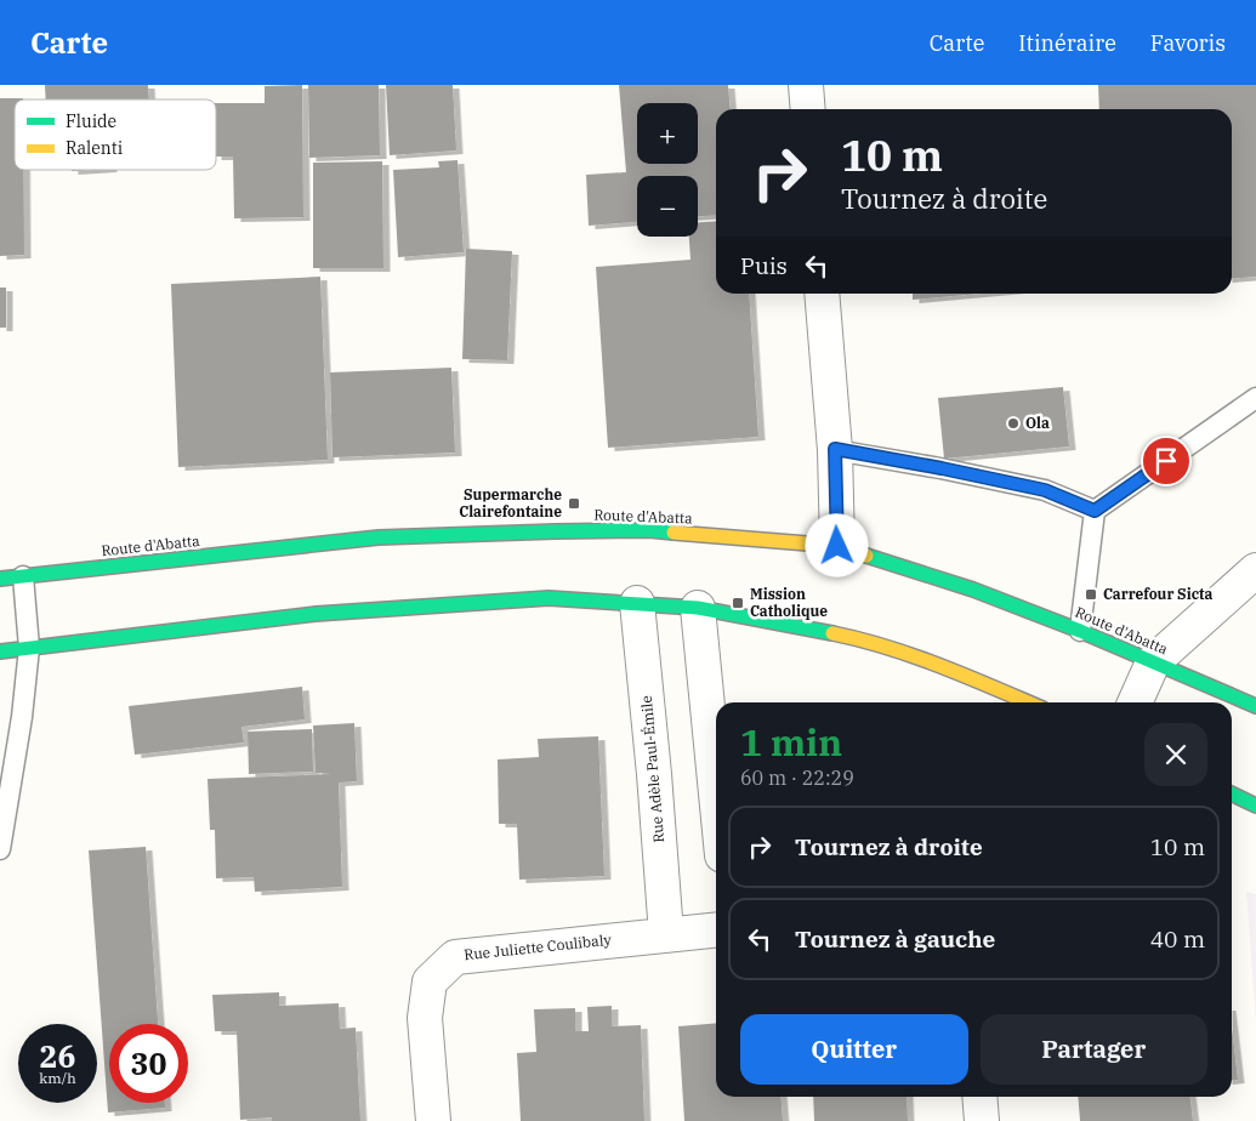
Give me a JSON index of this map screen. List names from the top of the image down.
{
  "streets": {
    "street": ["Route d'Abatta", "Rue Adèle Paul-Émile", "Rue Juliette Coulibaly"]
  },
  "crossings": [
    ["Rue Adèle Paul-Émile", "Rue Juliette Coulibaly"]
  ],
  "places": {
    "other": ["Ola"],
    "transit": ["Supermarche Clairefontaine", "Carrefour Sicta", "Mission Catholique"]
  },
  "legend": ["Fluide", "Ralenti"],
  "page": {
    "header": "Carte",
    "nav": ["Carte", "Itinéraire", "Favoris"],
    "map_buttons": ["+", "−"],
    "turn": ["10 m", "Tournez à droite"],
    "then": "Puis",
    "heading": ["1 min", "60 m · 22:29"],
    "list": [
      {
        "name": "Tournez à droite",
        "value": "10 m"
      },
      {
        "name": "Tournez à gauche",
        "value": "40 m"
      }
    ],
    "buttons": ["Quitter", "Partager"],
    "speed": "26 km/h",
    "limit": "30"
  }
}
